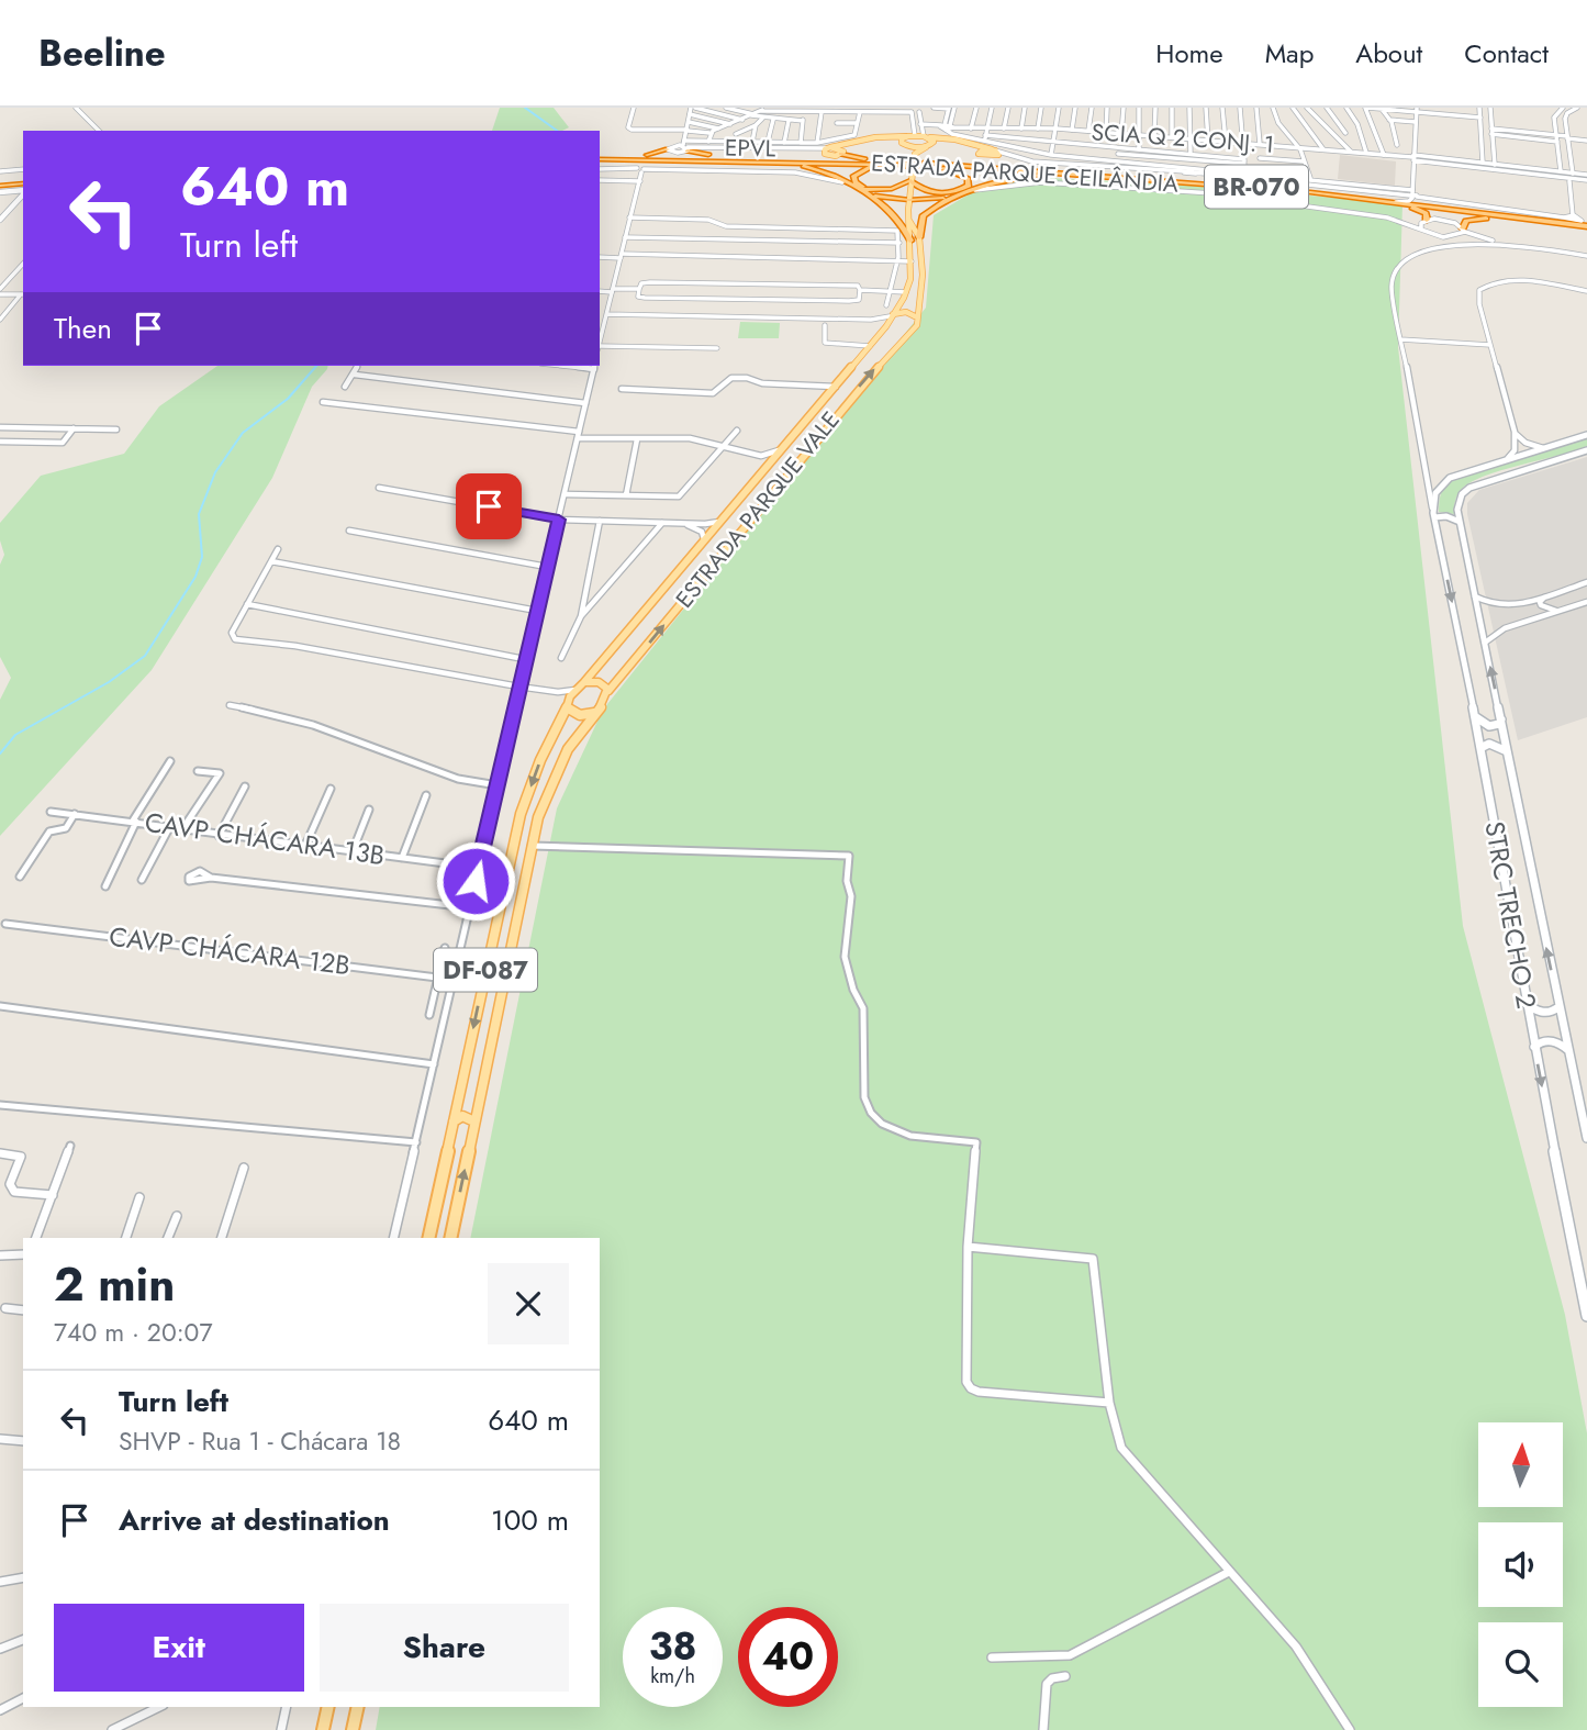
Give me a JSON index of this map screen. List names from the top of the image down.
{
  "streets": {
    "highway": ["ESTRADA PARQUE CEILÂNDIA", "BR-070"],
    "main road": [
      "EPVL",
      "ESTRADA PARQUE VALE",
      "STRC TRECHO 2",
      "DF-087"
    ],
    "street": ["SCIA Q 2 CONJ. 1", "CAVP CHÁCARA 13B", "CAVP CHÁCARA 12B"]
  },
  "crossings": [
    ["ESTRADA PARQUE VALE", "DF-087"]
  ],
  "north": "top",
  "page": {
    "header": "Beeline",
    "nav": [
      "Home",
      "Map",
      "About",
      "Contact"
    ],
    "turn": ["640 m", "Turn left"],
    "then": "Then",
    "heading": ["2 min", "740 m · 20:07"],
    "list": [
      {
        "name": "Turn left",
        "note": "SHVP - Rua 1 - Chácara 18",
        "value": "640 m"
      },
      {
        "name": "Arrive at destination",
        "value": "100 m"
      }
    ],
    "buttons": ["Exit", "Share"],
    "speed": "38 km/h",
    "limit": "40"
  }
}
